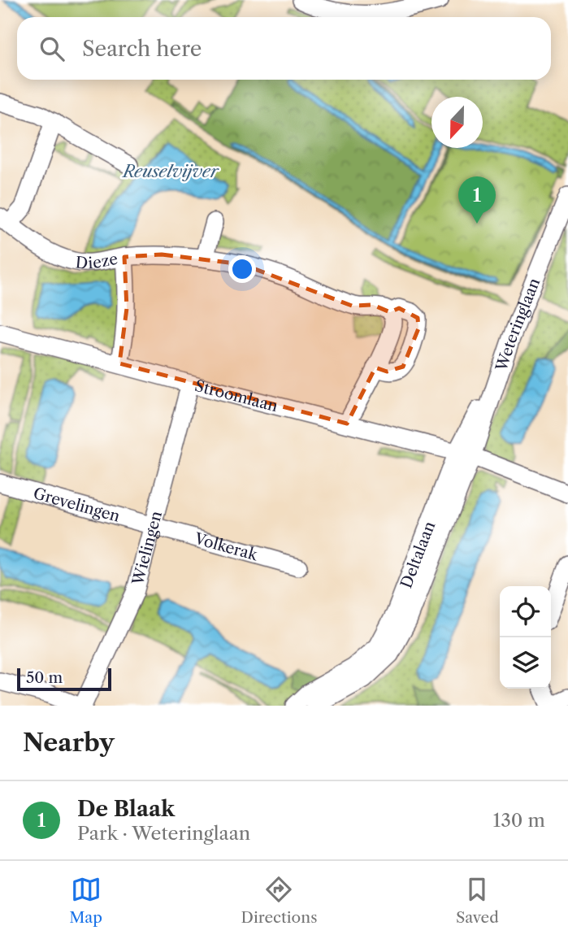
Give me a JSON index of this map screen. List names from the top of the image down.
{
  "streets": {
    "street": [
      "Dieze",
      "Weteringlaan",
      "Stroomlaan",
      "Grevelingen",
      "Volkerak",
      "Wielingen",
      "Deltalaan"
    ]
  },
  "crossings": [
    ["Weteringlaan", "Stroomlaan"],
    ["Weteringlaan", "Deltalaan"],
    ["Stroomlaan", "Wielingen"],
    ["Stroomlaan", "Deltalaan"],
    ["Grevelingen", "Volkerak"],
    ["Grevelingen", "Wielingen"],
    ["Volkerak", "Wielingen"]
  ],
  "water": ["Reuselvijver"],
  "scale_bar": "50 m",
  "north": "bottom",
  "page": {
    "search": "Search here",
    "pins": "1",
    "scale": "50 m",
    "heading": "Nearby",
    "list": [
      {
        "mark": "1",
        "name": "De Blaak",
        "note": "Park · Weteringlaan",
        "value": "130 m"
      }
    ],
    "nav": ["Map", "Directions", "Saved"]
  }
}
